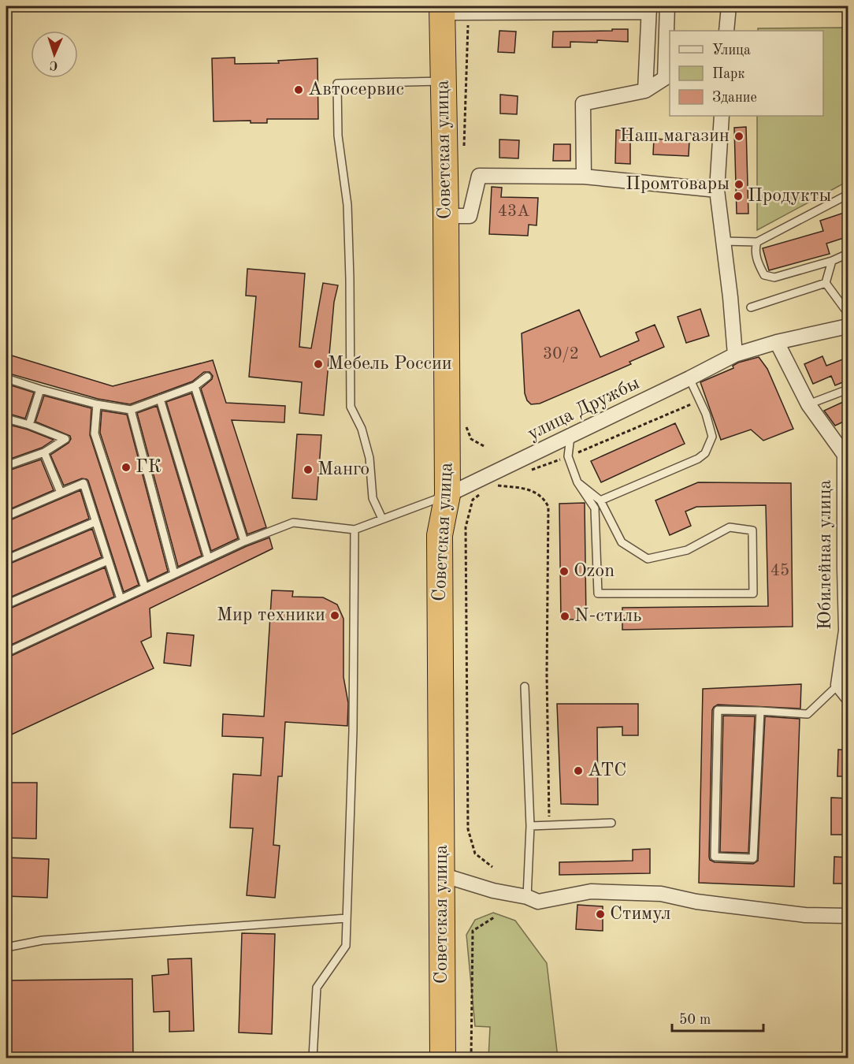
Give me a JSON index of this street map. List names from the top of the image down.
{
  "streets": {
    "highway": ["Советская улица"],
    "street": ["улица Дружбы", "Юбилейная улица"]
  },
  "crossings": [
    ["Советская улица", "улица Дружбы"],
    ["улица Дружбы", "Юбилейная улица"]
  ],
  "places": [
    "Автосервис",
    "Наш магазин",
    "Промтовары",
    "Продукты",
    "Мебель России",
    "ГК",
    "Манго",
    "Ozon",
    "Мир техники",
    "N-стиль",
    "АТС",
    "Стимул"
  ],
  "house_numbers": ["43А", "30/2", "45"],
  "legend": ["Улица", "Парк", "Здание"],
  "scale_bar": "50 m",
  "north": "bottom"
}
